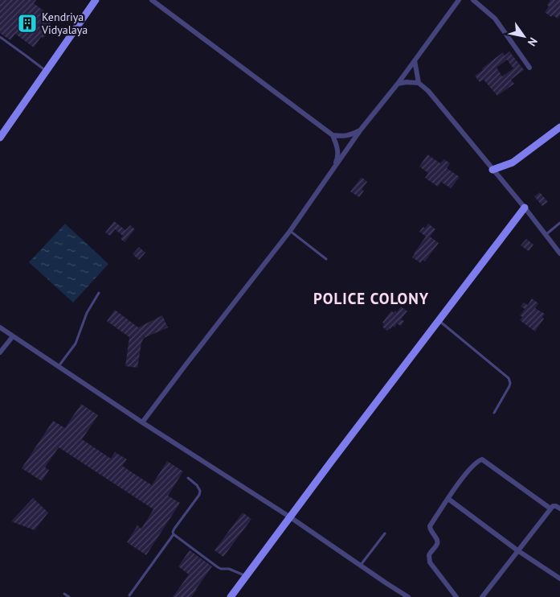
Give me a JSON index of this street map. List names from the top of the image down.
{
  "districts": ["POLICE COLONY"],
  "places": {
    "building": ["Kendriya Vidyalaya"]
  },
  "north": "bottom right"
}
